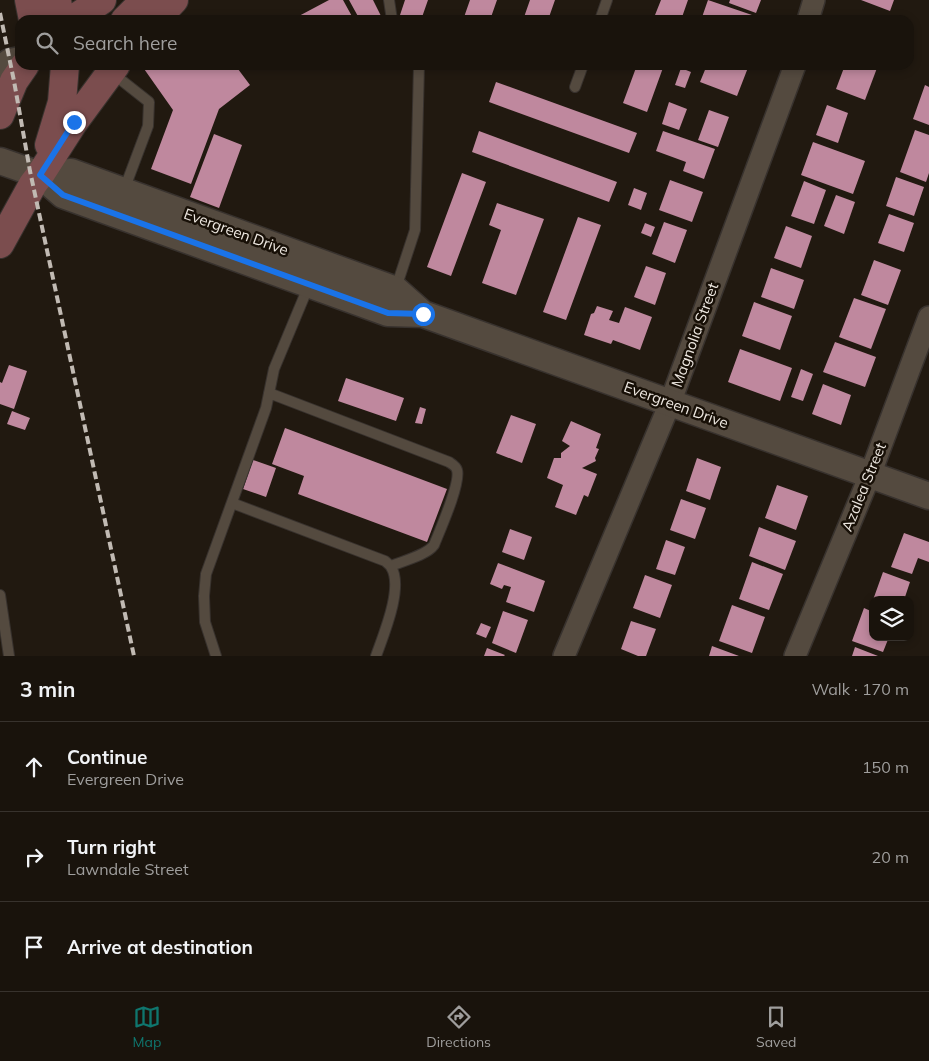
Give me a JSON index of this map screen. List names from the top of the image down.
{
  "streets": {
    "street": ["Evergreen Drive", "Magnolia Street", "Azalea Street"]
  },
  "crossings": [
    ["Evergreen Drive", "Magnolia Street"],
    ["Evergreen Drive", "Azalea Street"]
  ],
  "page": {
    "search": "Search here",
    "heading": ["3 min", "Walk · 170 m"],
    "list": [
      ["Continue", "Evergreen Drive", "150 m"],
      ["Turn right", "Lawndale Street", "20 m"],
      "Arrive at destination"
    ],
    "nav": ["Map", "Directions", "Saved"]
  }
}
